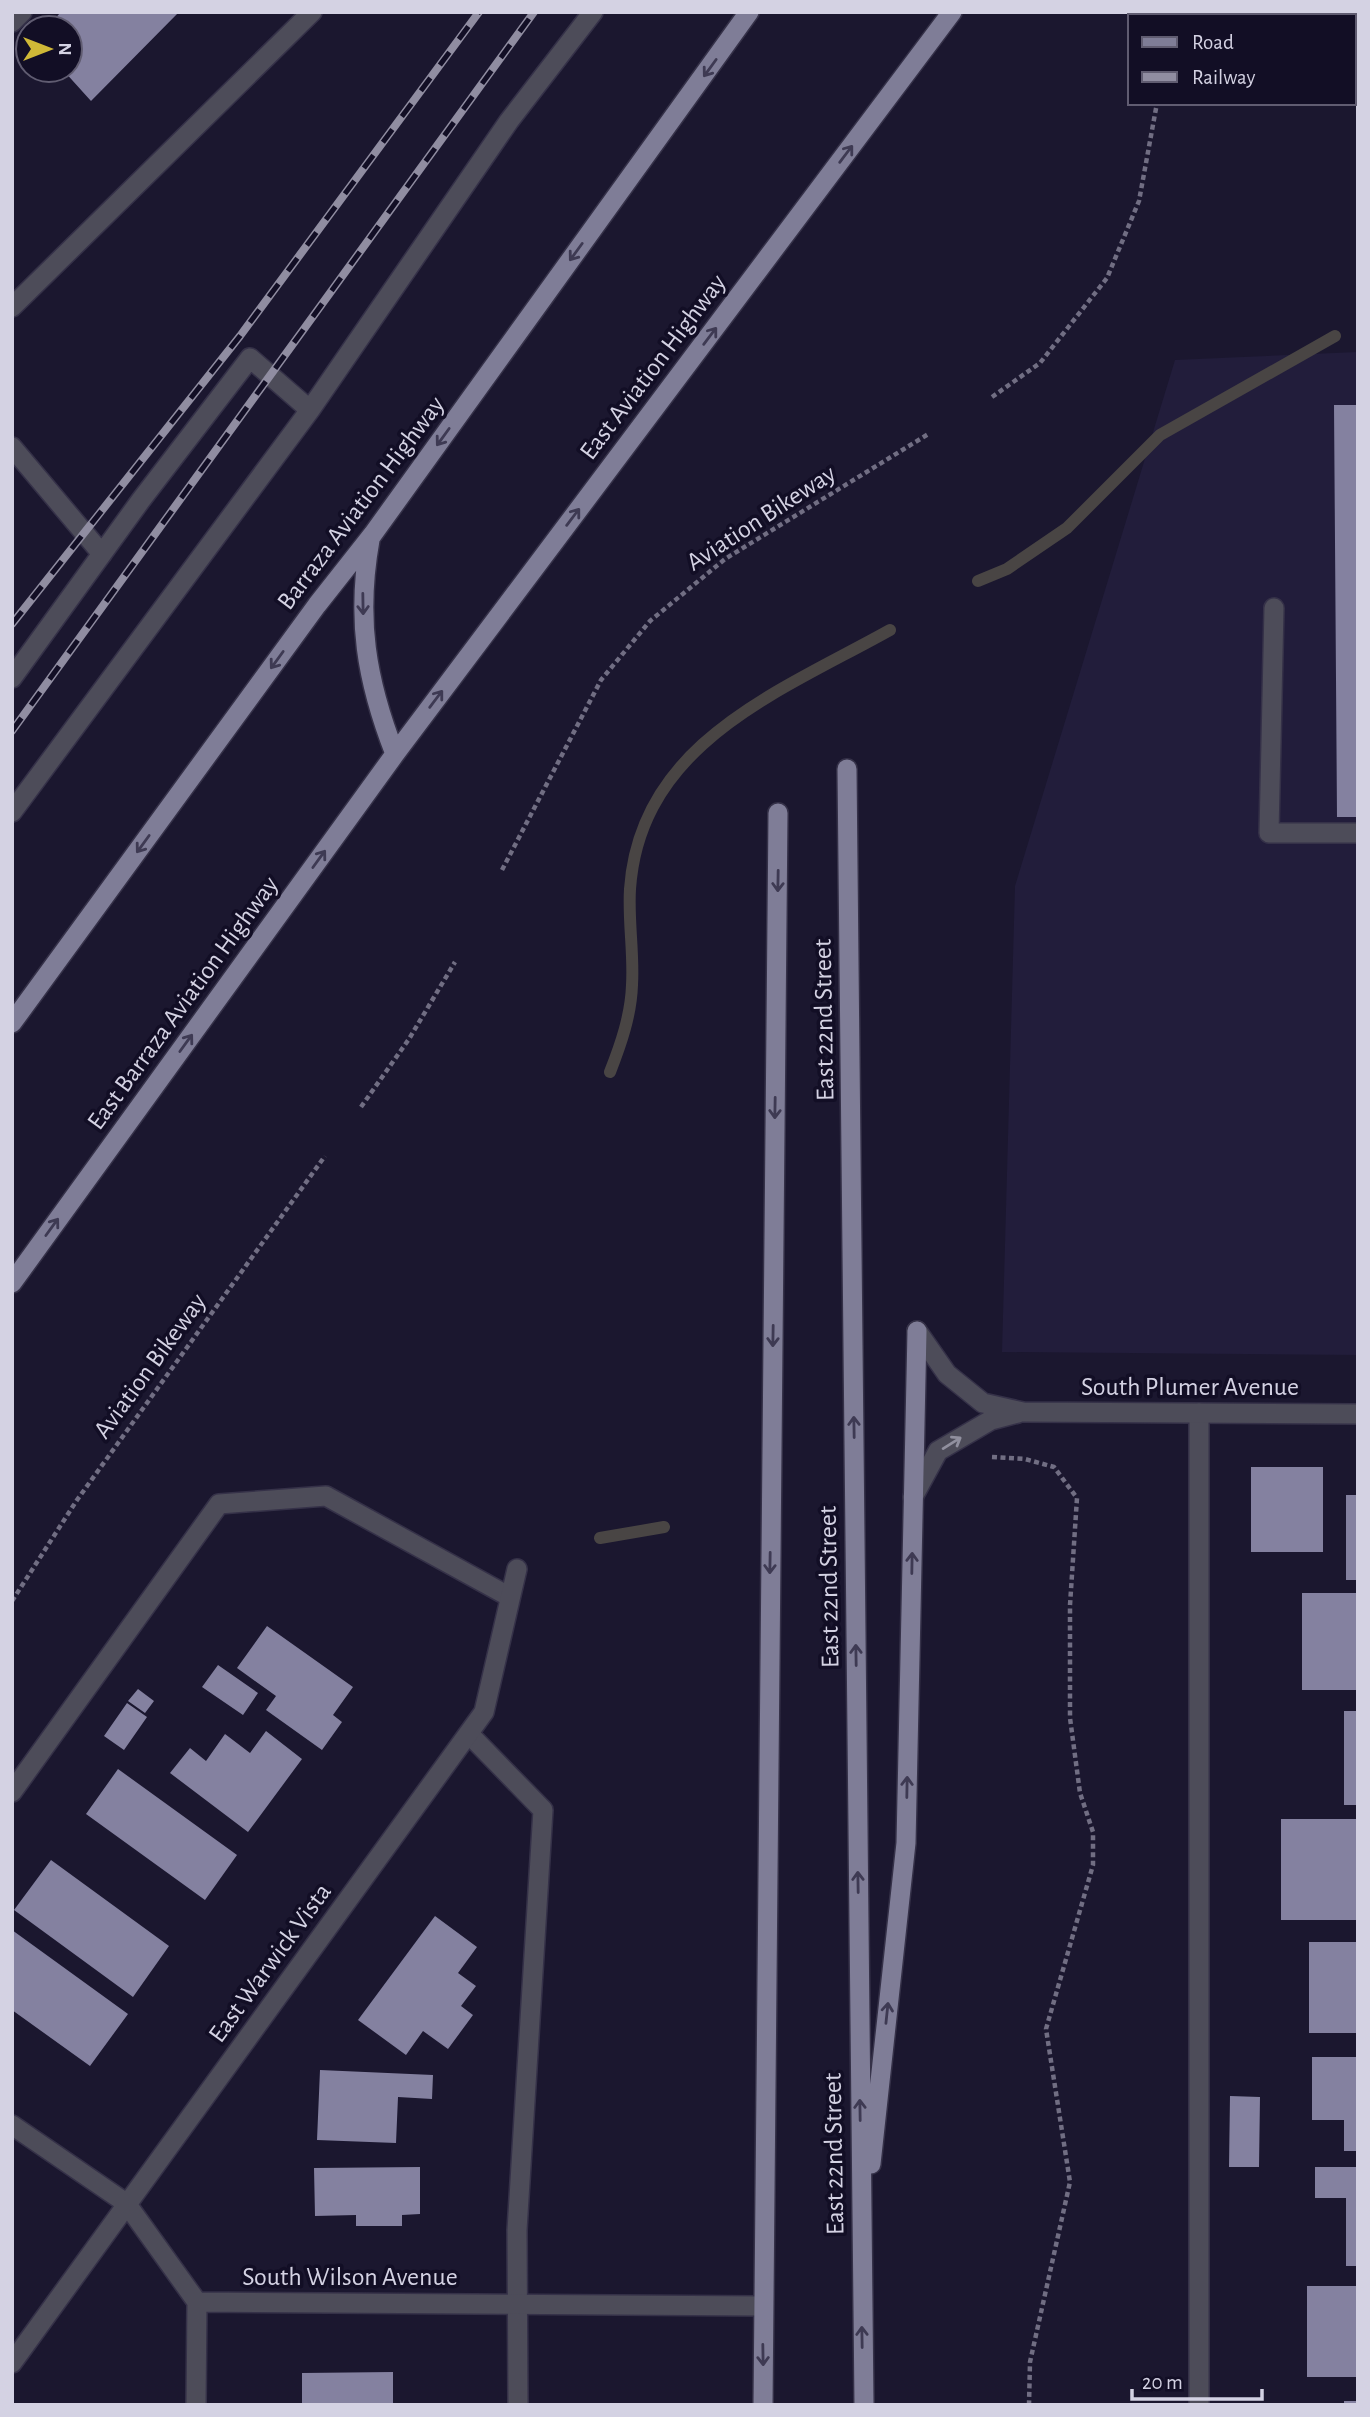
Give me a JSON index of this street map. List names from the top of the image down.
{
  "streets": {
    "main road": [
      "East Aviation Highway",
      "Barraza Aviation Highway",
      "East Barraza Aviation Highway",
      "East 22nd Street"
    ],
    "street": ["South Plumer Avenue", "East Warwick Vista", "South Wilson Avenue"],
    "path": ["Aviation Bikeway"]
  },
  "crossings": [
    ["East Aviation Highway", "East Barraza Aviation Highway"],
    ["East 22nd Street", "South Wilson Avenue"]
  ],
  "one_way": ["East Aviation Highway", "Barraza Aviation Highway", "East Barraza Aviation Highway"],
  "legend": ["Road", "Railway"],
  "scale_bar": "20 m",
  "north": "right"
}
